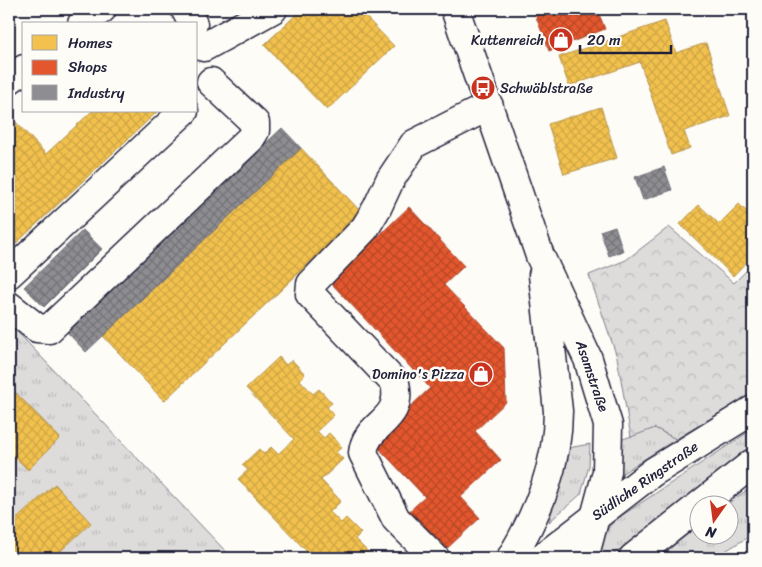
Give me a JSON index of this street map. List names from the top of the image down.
{
  "streets": {
    "street": ["Asamstraße", "Südliche Ringstraße"]
  },
  "crossings": [
    ["Asamstraße", "Südliche Ringstraße"]
  ],
  "places": {
    "shop": ["Kuttenreich", "Domino's Pizza"],
    "bus stop": ["Schwäblstraße"]
  },
  "legend": ["Homes", "Shops", "Industry"],
  "scale_bar": "20 m",
  "north": "bottom"
}
